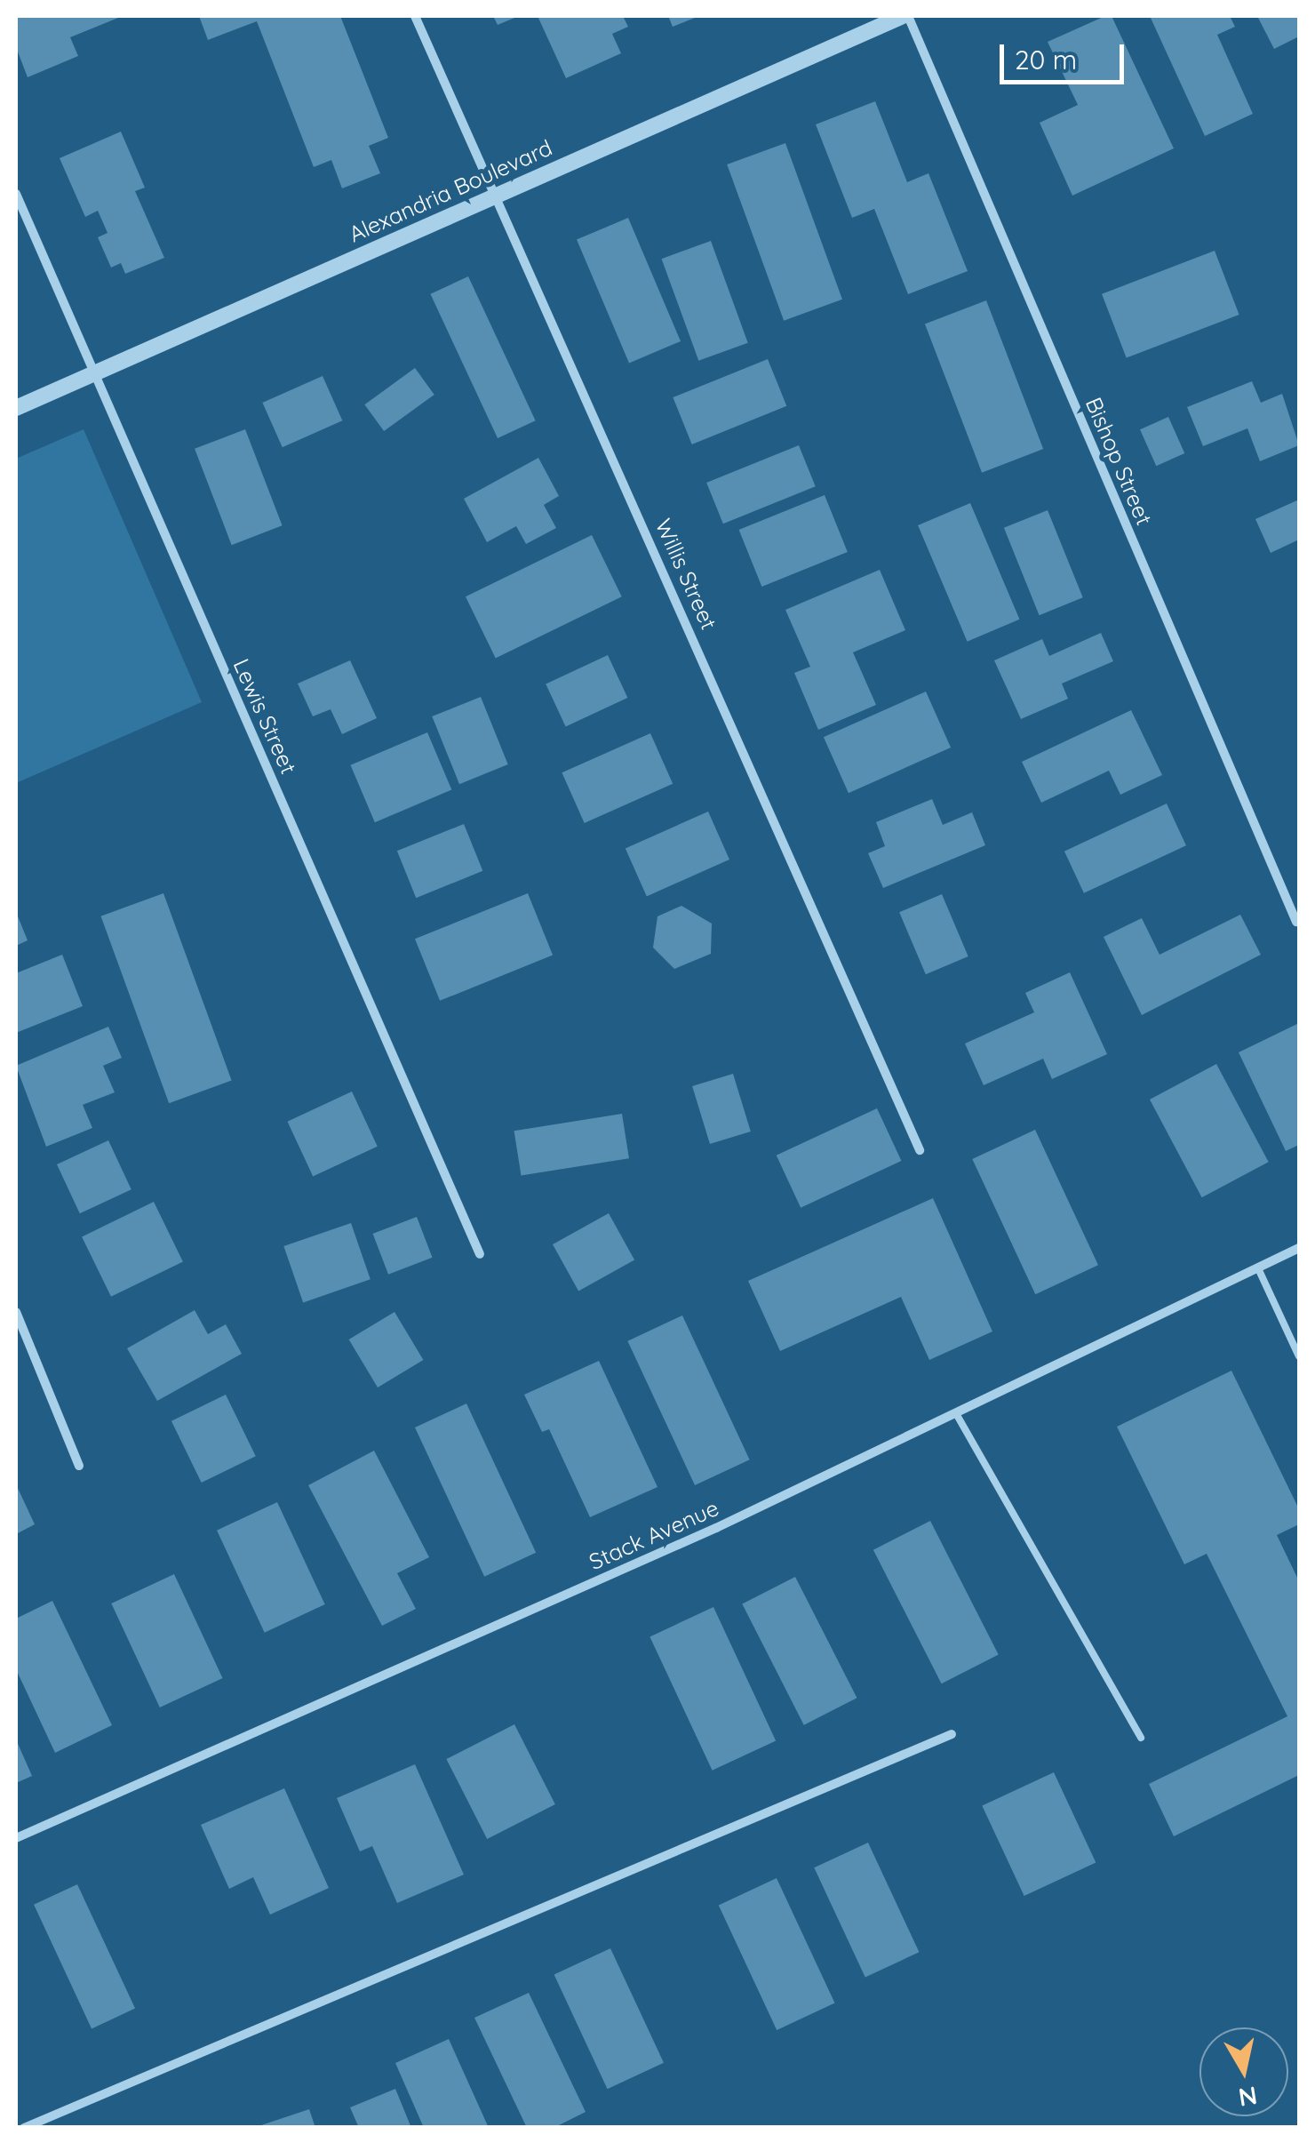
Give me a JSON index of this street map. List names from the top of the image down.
{
  "streets": {
    "street": [
      "Alexandria Boulevard",
      "Bishop Street",
      "Willis Street",
      "Lewis Street",
      "Stack Avenue"
    ]
  },
  "crossings": [
    ["Alexandria Boulevard", "Bishop Street"],
    ["Alexandria Boulevard", "Willis Street"],
    ["Alexandria Boulevard", "Lewis Street"]
  ],
  "scale_bar": "20 m",
  "north": "bottom"
}
